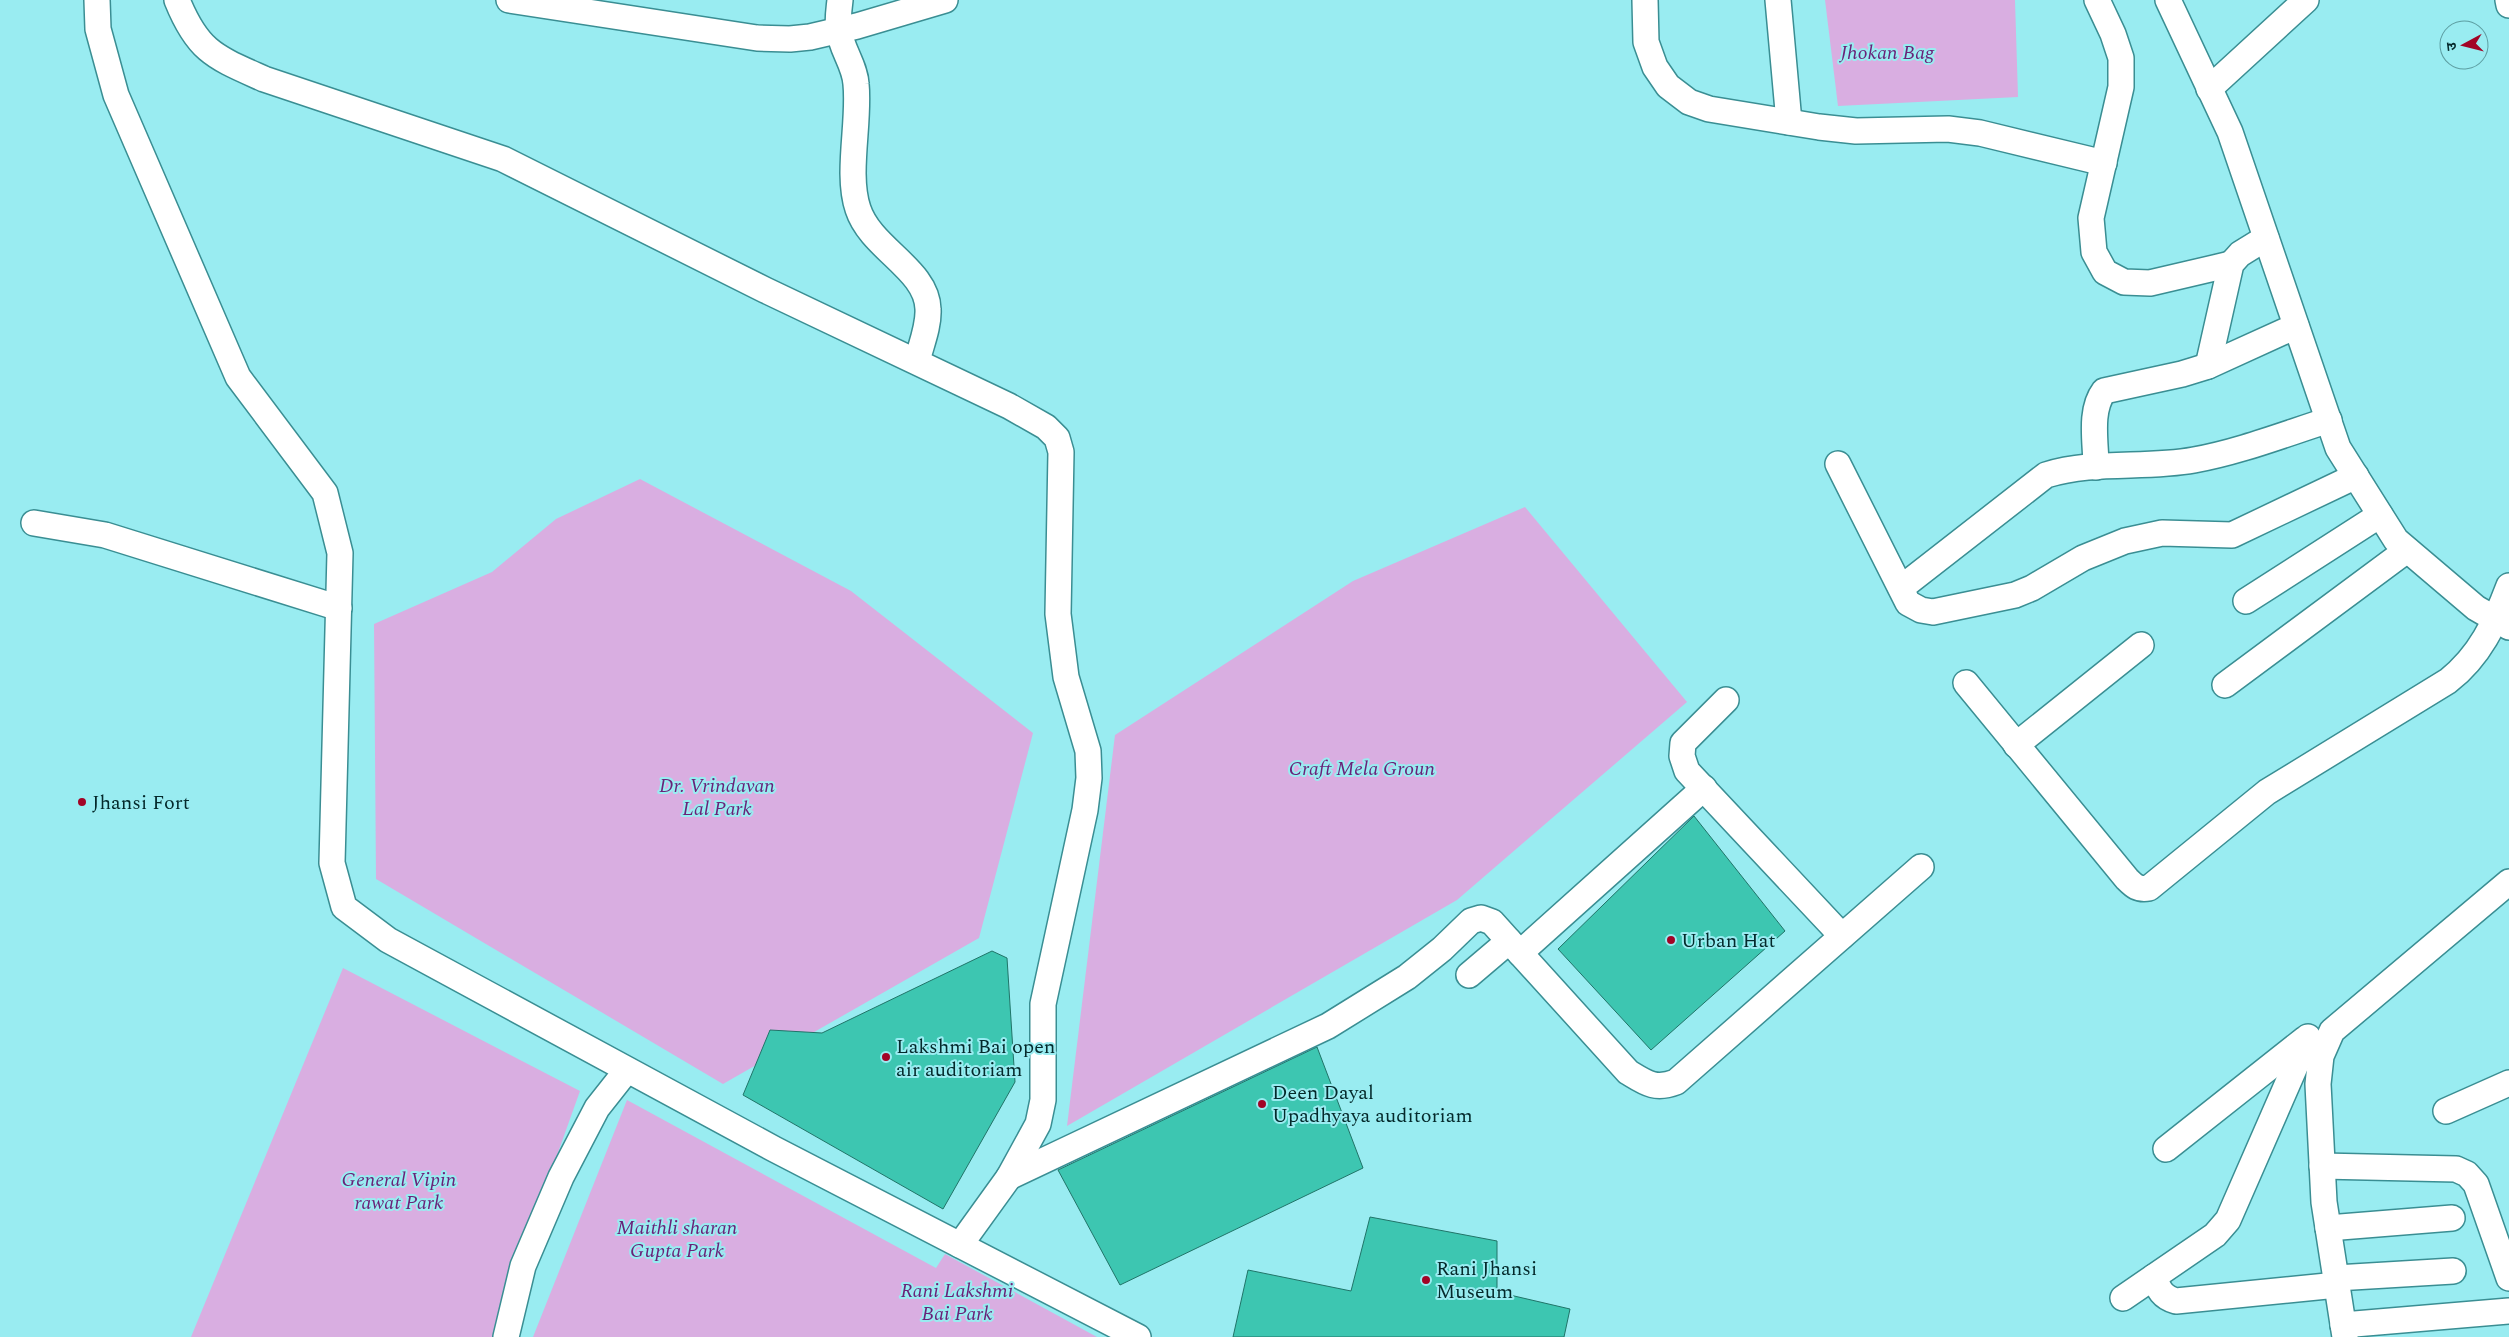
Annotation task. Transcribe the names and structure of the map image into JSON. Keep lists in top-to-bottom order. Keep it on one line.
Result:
{"parks":["Jhokan Bag","Craft Mela Groun","Dr. Vrindavan Lal Park","General Vipin rawat Park","Maithli sharan Gupta Park","Rani Lakshmi Bai Park"],"places":["Jhansi Fort","Urban Hat","Lakshmi Bai open air auditoriam","Deen Dayal Upadhyaya auditoriam","Rani Jhansi Museum"],"north":"left"}
